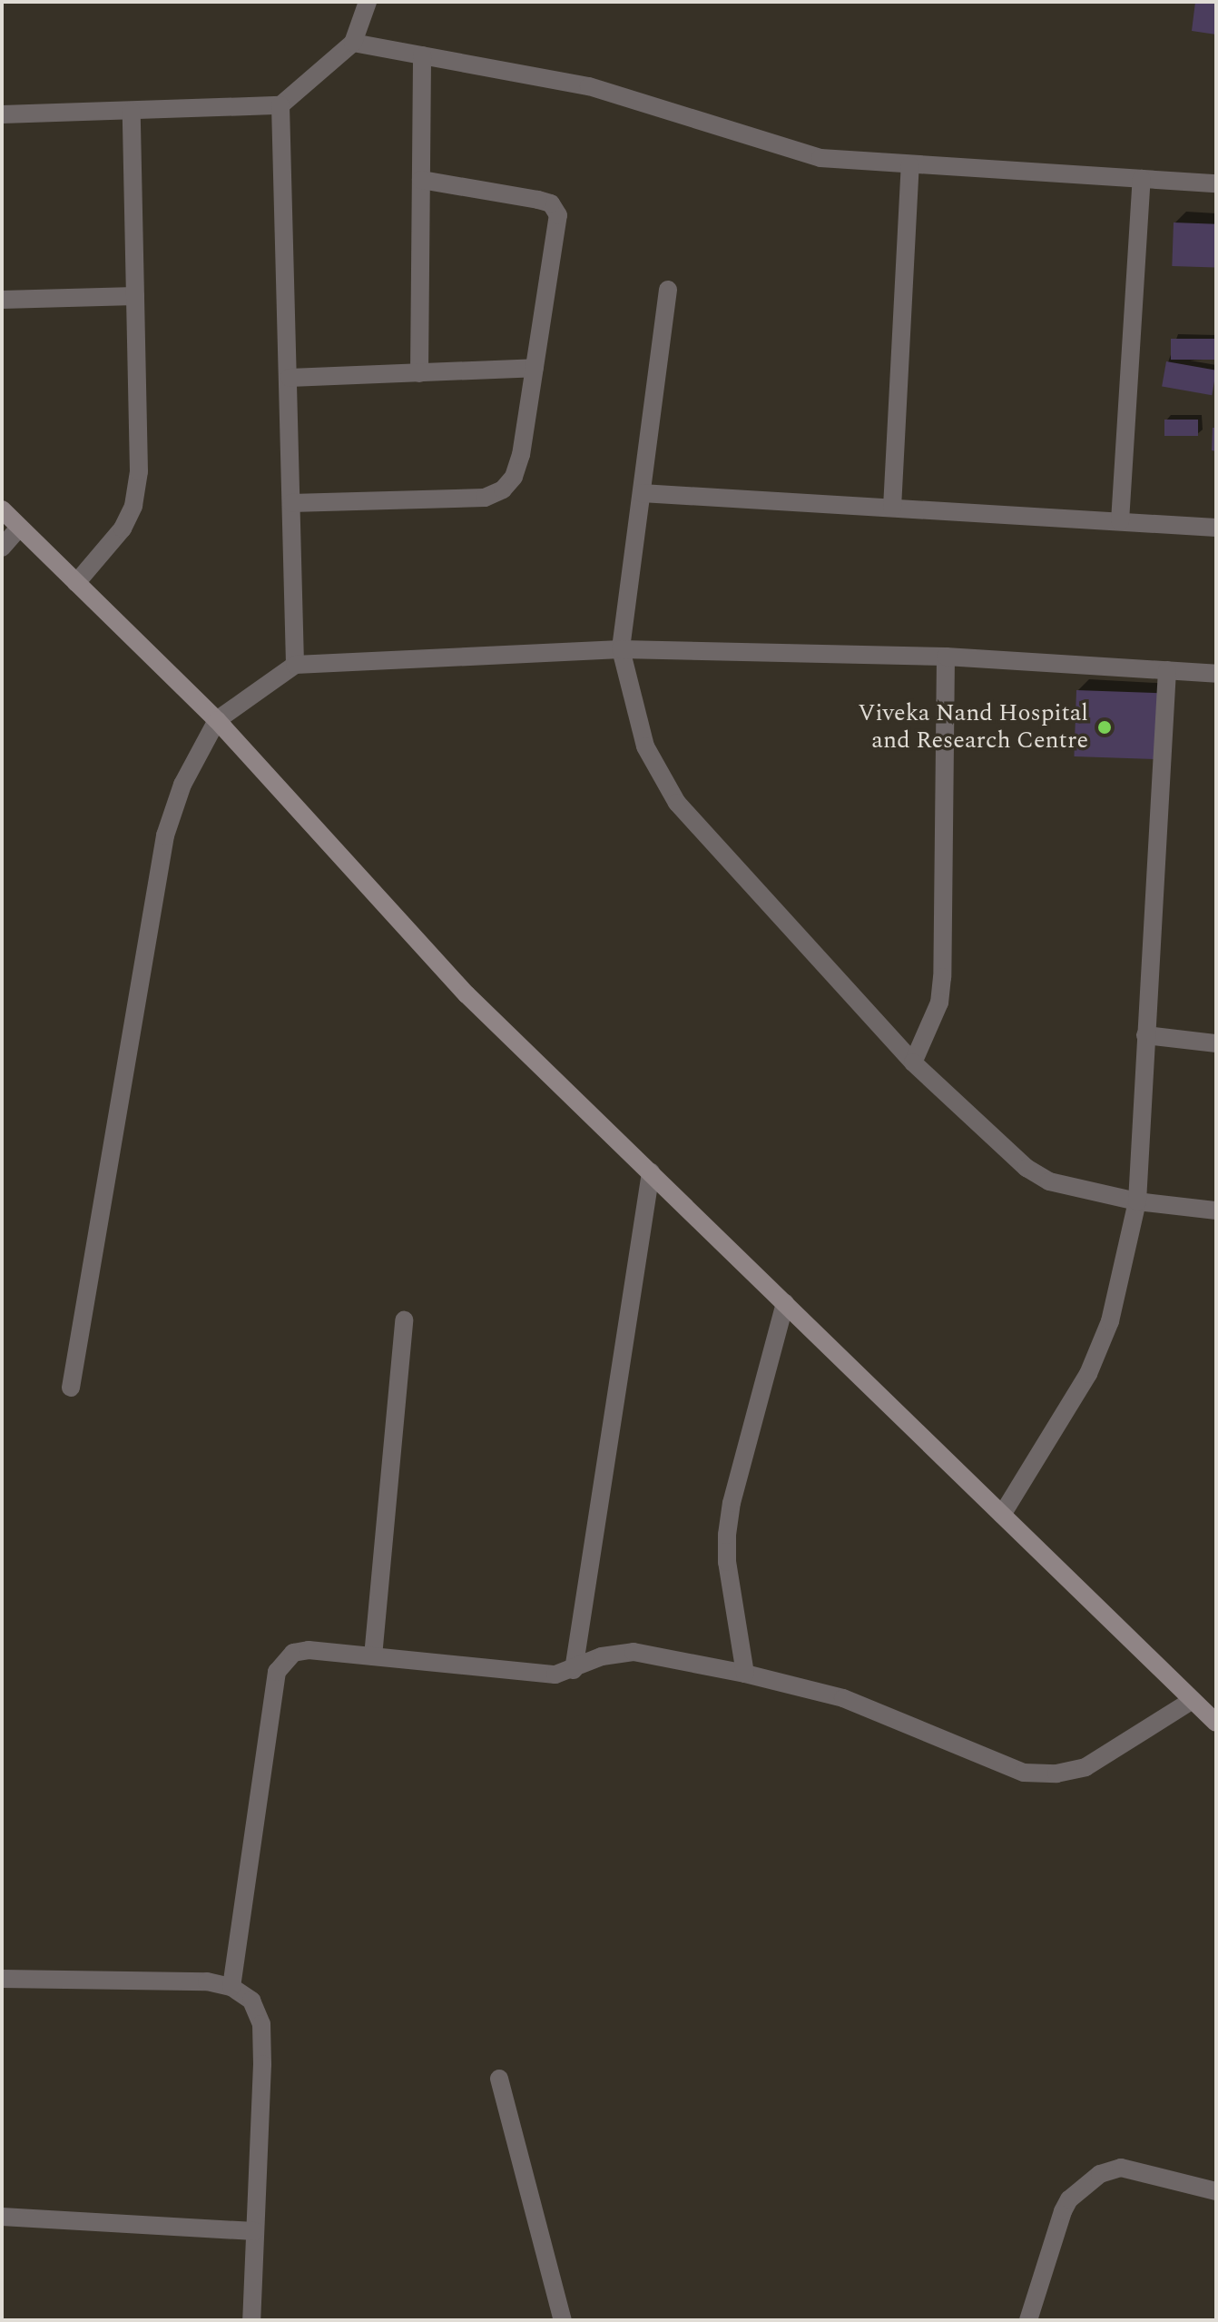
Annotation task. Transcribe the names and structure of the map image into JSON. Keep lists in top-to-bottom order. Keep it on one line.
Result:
{"places":["Viveka Nand Hospital and Research Centre"]}
